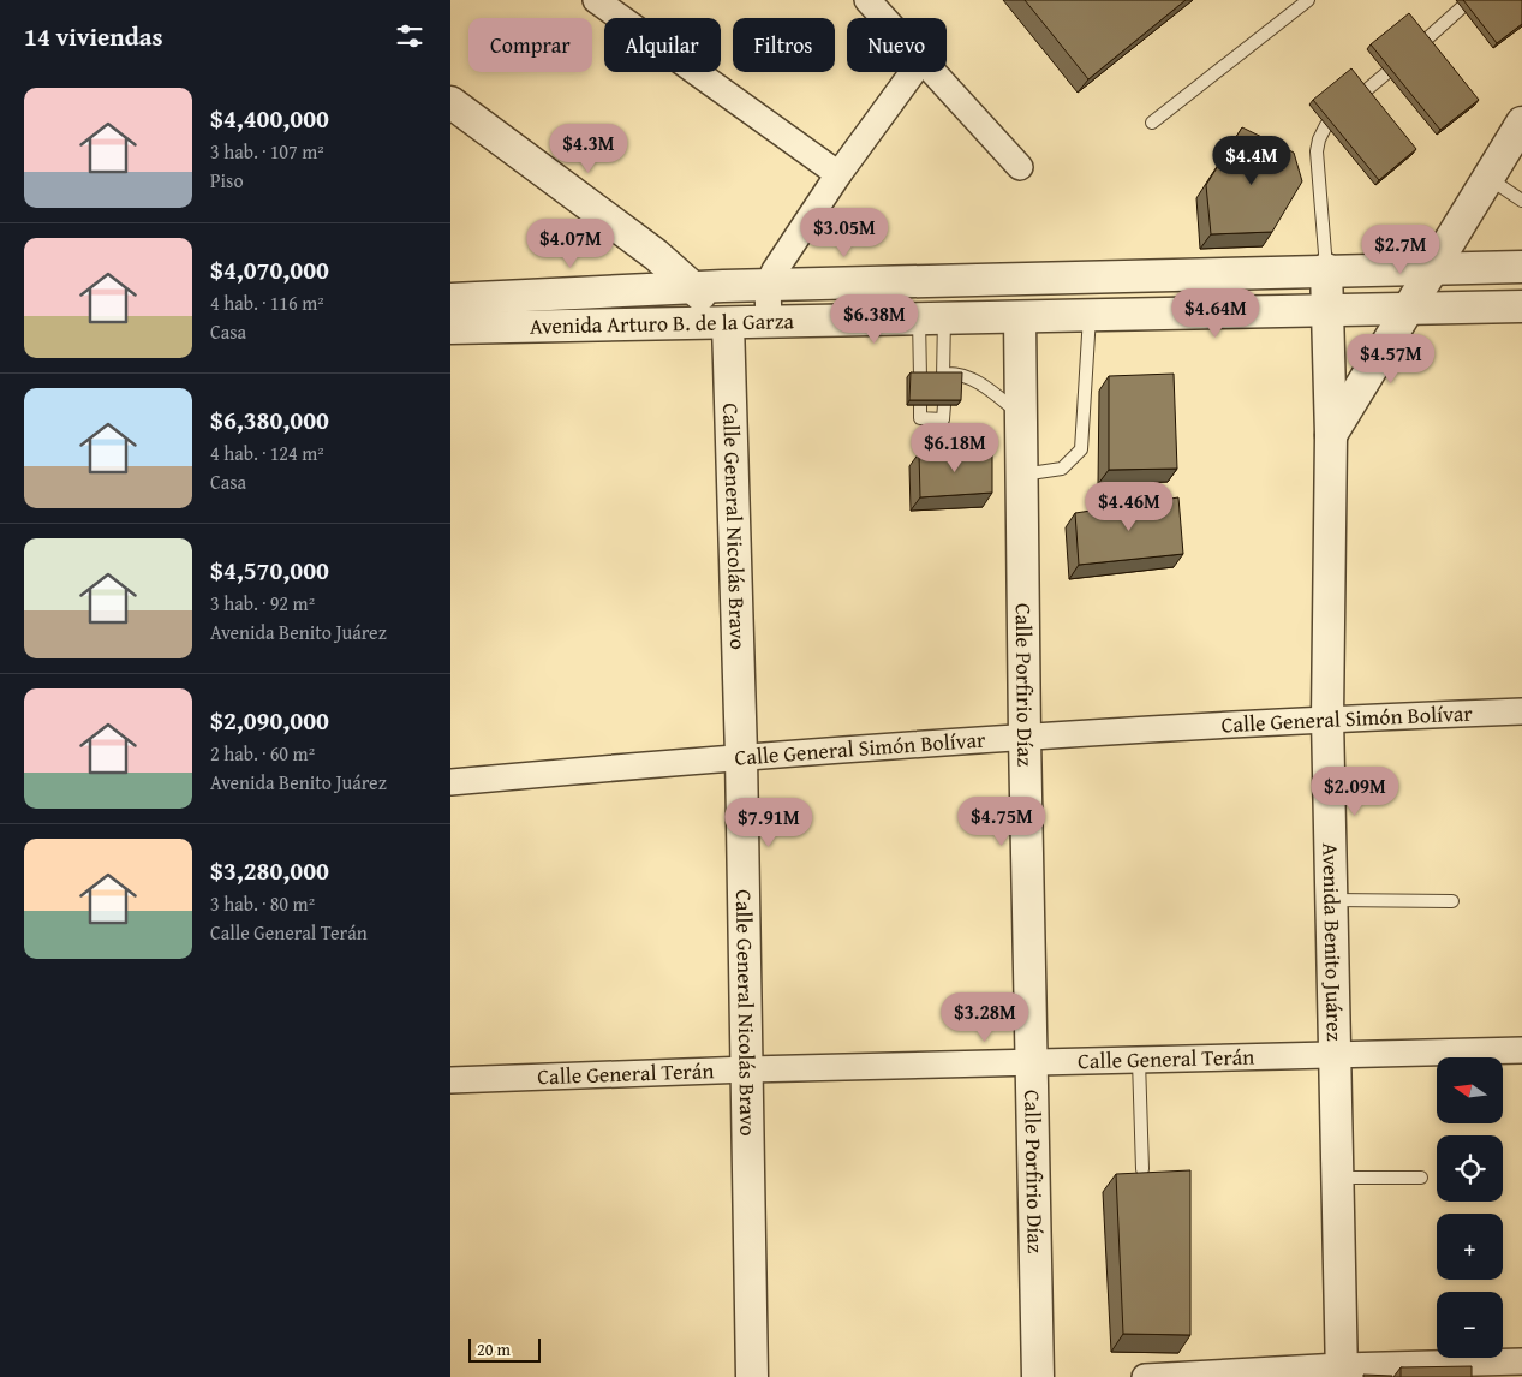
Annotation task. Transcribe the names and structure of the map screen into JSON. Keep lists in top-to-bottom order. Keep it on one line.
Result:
{"streets":{"street":["Avenida Arturo B. de la Garza","Calle General Nicolás Bravo","Calle Porfirio Díaz","Calle General Simón Bolívar","Avenida Benito Juárez","Calle General Terán"]},"crossings":[["Avenida Arturo B. de la Garza","Calle General Nicolás Bravo"],["Avenida Arturo B. de la Garza","Calle Porfirio Díaz"],["Avenida Arturo B. de la Garza","Avenida Benito Juárez"],["Calle General Nicolás Bravo","Calle General Simón Bolívar"],["Calle General Nicolás Bravo","Calle General Terán"],["Calle Porfirio Díaz","Calle General Simón Bolívar"],["Calle Porfirio Díaz","Calle General Terán"],["Calle General Simón Bolívar","Avenida Benito Juárez"],["Avenida Benito Juárez","Calle General Terán"]],"scale_bar":"20 m","north":"left","page":{"heading":"14 viviendas","chip":["Comprar","Alquilar","Filtros","Nuevo"],"list":[{"name":"$4,400,000","note":"3 hab. · 107 m² · Piso"},{"name":"$4,070,000","note":"4 hab. · 116 m² · Casa"},{"name":"$6,380,000","note":"4 hab. · 124 m² · Casa"},{"name":"$4,570,000","note":"3 hab. · 92 m² · Avenida Benito Juárez"},{"name":"$2,090,000","note":"2 hab. · 60 m² · Avenida Benito Juárez"},{"name":"$3,280,000","note":"3 hab. · 80 m² · Calle General Terán"}],"price":["$4.3M","$4.4M","$3.05M","$4.07M","$2.7M","$4.64M","$6.38M","$4.57M","$6.18M","$4.46M","$2.09M","$4.75M","$7.91M","$3.28M"],"map_buttons":["+","−"],"scale":"20 m"}}
